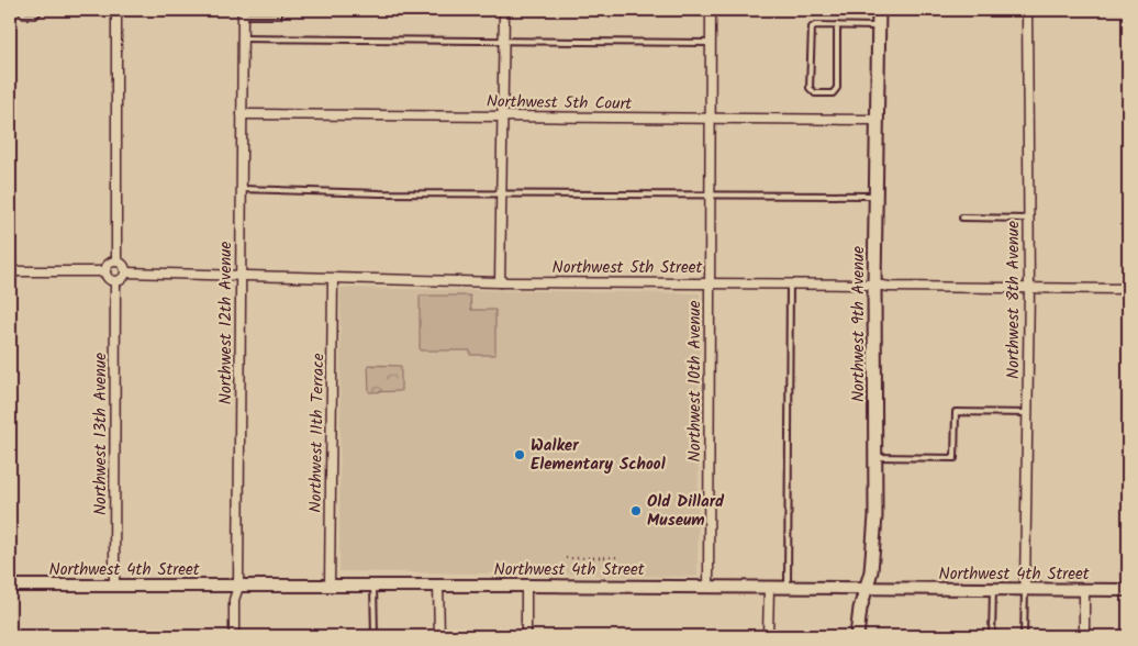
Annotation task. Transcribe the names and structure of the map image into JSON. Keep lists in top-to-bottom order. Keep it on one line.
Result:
{"streets":{"main road":["Northwest 9th Avenue"],"street":["Northwest 5th Court","Northwest 5th Street","Northwest 8th Avenue","Northwest 12th Avenue","Northwest 10th Avenue","Northwest 11th Terrace","Northwest 13th Avenue","Northwest 4th Street"]},"crossings":[["Northwest 5th Court","Northwest 12th Avenue"],["Northwest 5th Court","Northwest 9th Avenue"],["Northwest 5th Court","Northwest 10th Avenue"],["Northwest 5th Street","Northwest 8th Avenue"],["Northwest 5th Street","Northwest 12th Avenue"],["Northwest 5th Street","Northwest 9th Avenue"],["Northwest 5th Street","Northwest 10th Avenue"],["Northwest 5th Street","Northwest 11th Terrace"],["Northwest 5th Street","Northwest 13th Avenue"],["Northwest 8th Avenue","Northwest 4th Street"],["Northwest 12th Avenue","Northwest 4th Street"],["Northwest 9th Avenue","Northwest 4th Street"],["Northwest 10th Avenue","Northwest 4th Street"],["Northwest 11th Terrace","Northwest 4th Street"],["Northwest 13th Avenue","Northwest 4th Street"]],"places":["Walker Elementary School","Old Dillard Museum"]}
